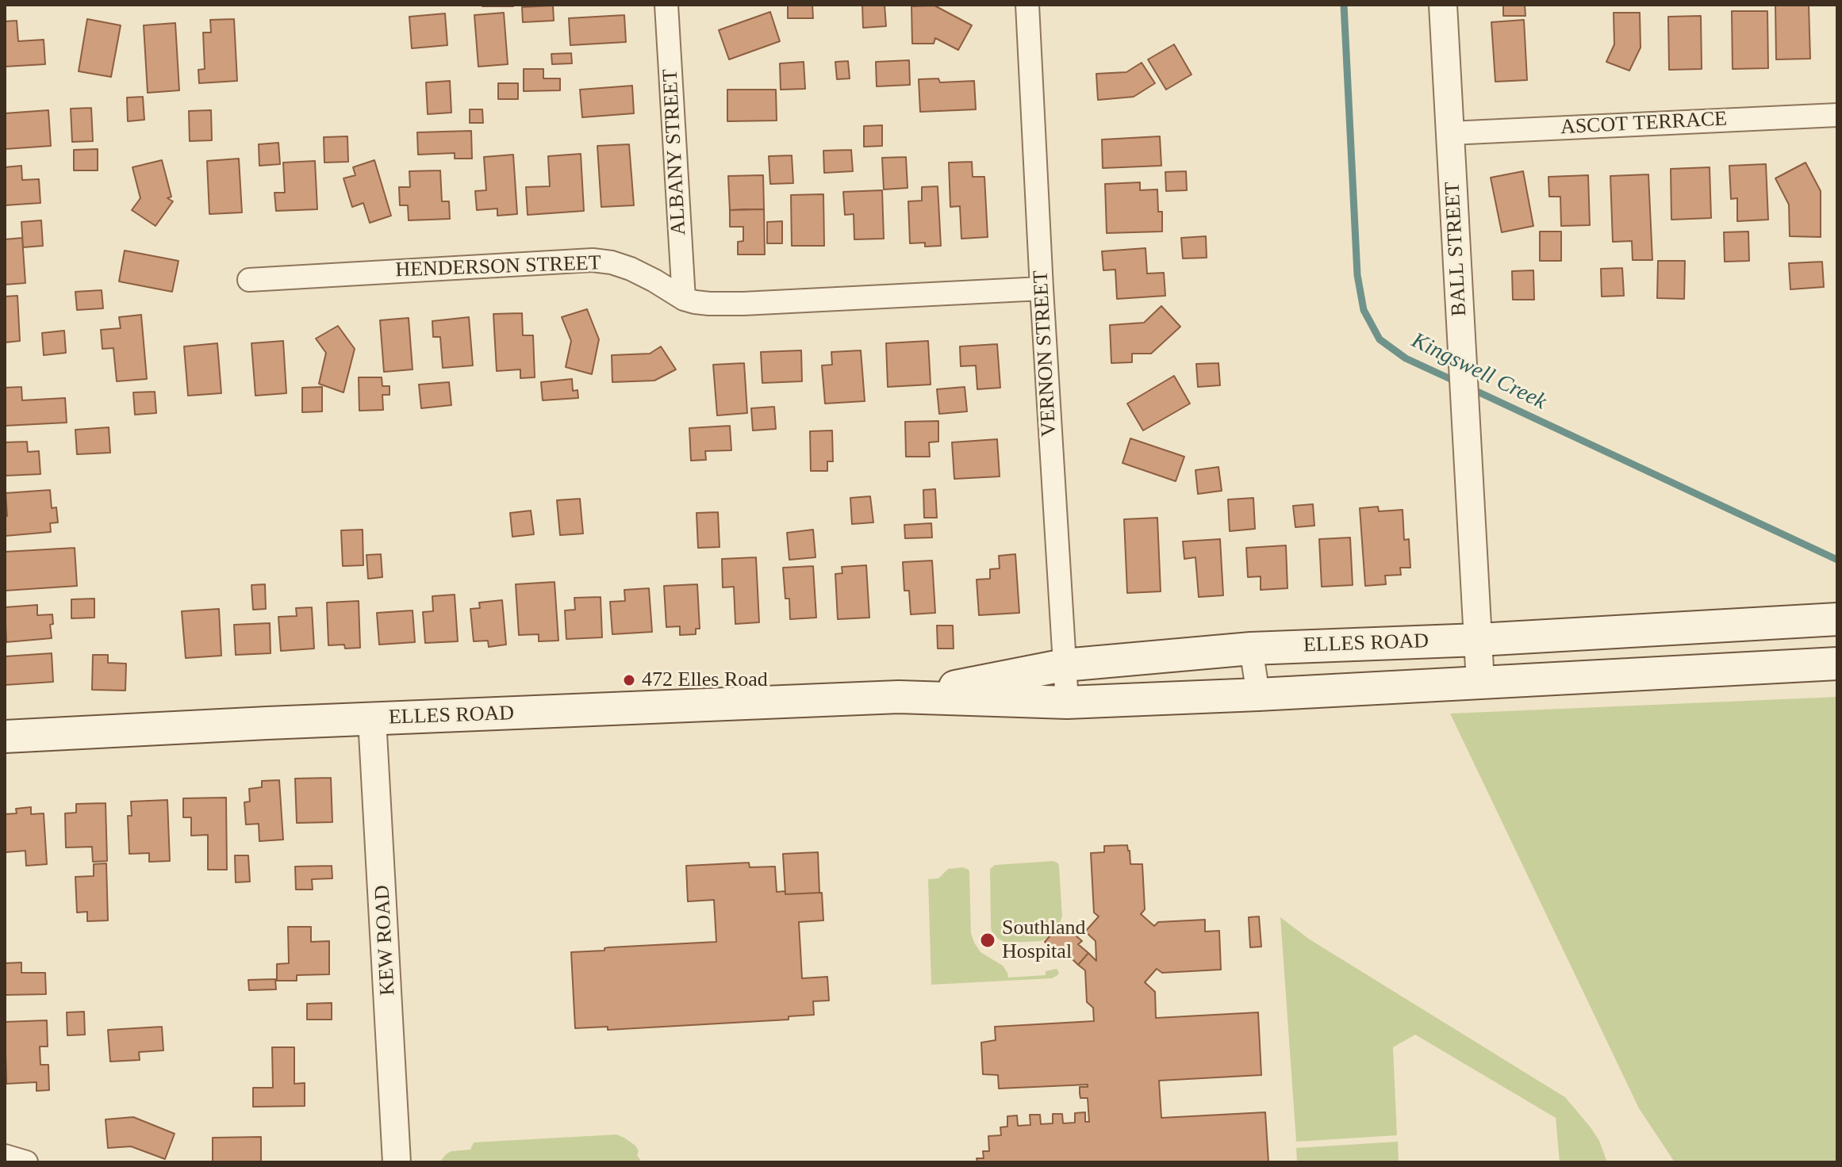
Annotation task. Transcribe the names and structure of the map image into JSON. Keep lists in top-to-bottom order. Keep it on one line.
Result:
{"streets":{"main road":["ELLES ROAD"],"street":["ASCOT TERRACE","ALBANY STREET","BALL STREET","HENDERSON STREET","VERNON STREET","KEW ROAD"]},"crossings":[["ASCOT TERRACE","BALL STREET"],["ALBANY STREET","HENDERSON STREET"],["BALL STREET","ELLES ROAD"],["HENDERSON STREET","VERNON STREET"],["VERNON STREET","ELLES ROAD"],["ELLES ROAD","KEW ROAD"]],"water":["Kingswell Creek"],"places":["472 Elles Road","Southland Hospital"]}
